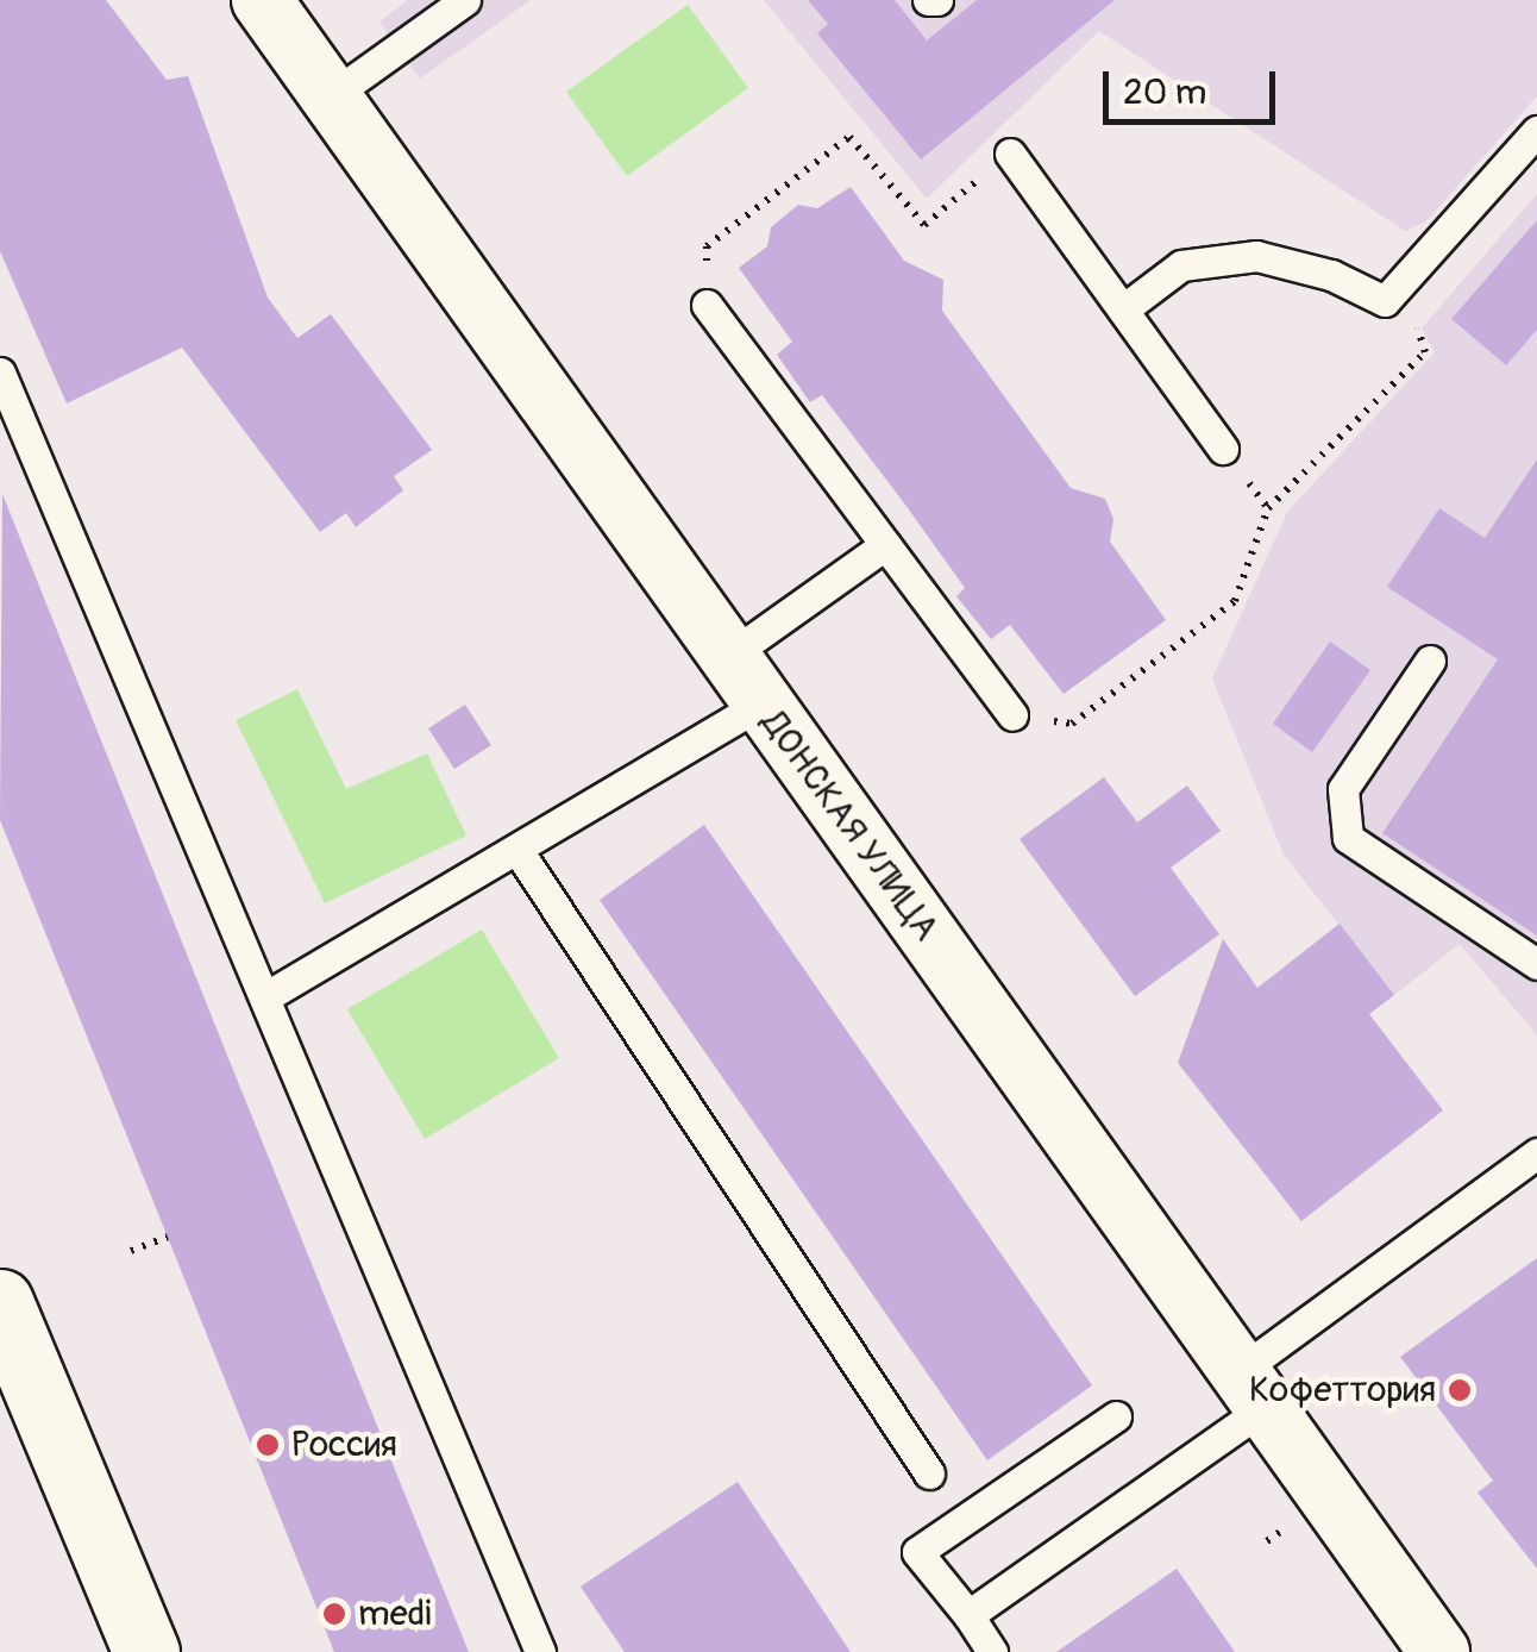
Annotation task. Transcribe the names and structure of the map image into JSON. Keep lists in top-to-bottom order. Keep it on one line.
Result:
{"streets":{"street":["ДОНСКАЯ УЛИЦА"]},"places":["Кофеттория","Россия","medi"],"scale_bar":"20 m"}
